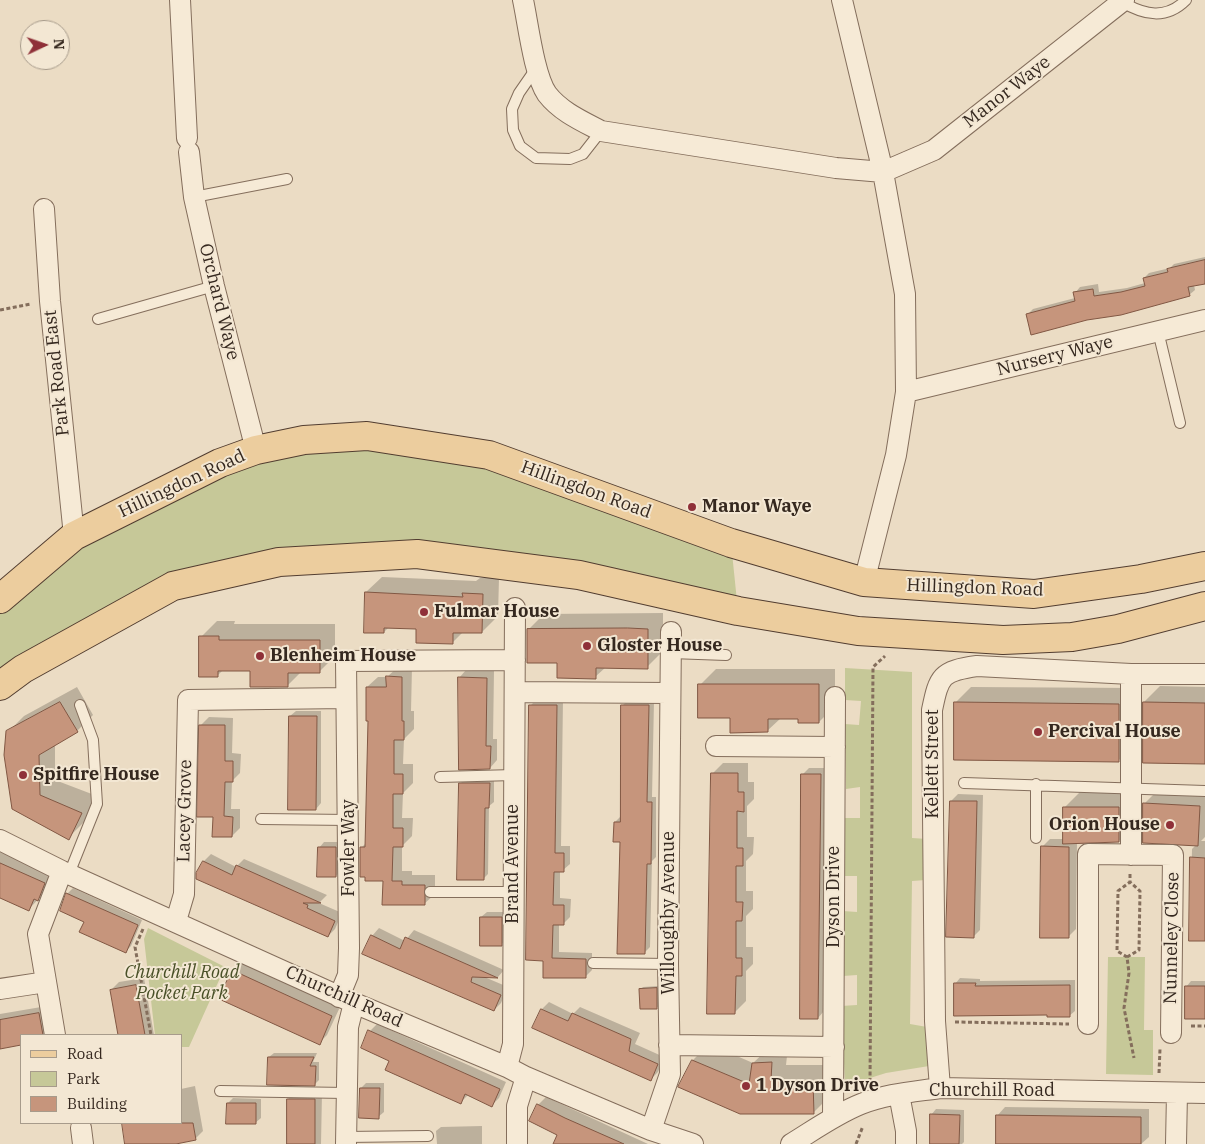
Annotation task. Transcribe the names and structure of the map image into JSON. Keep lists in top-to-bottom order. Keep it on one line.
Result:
{"streets":{"main road":["Hillingdon Road"],"street":["Manor Waye","Orchard Waye","Nursery Waye","Park Road East","Kellett Street","Lacey Grove","Fowler Way","Brand Avenue","Dyson Drive","Willoughby Avenue","Nunneley Close","Churchill Road"]},"crossings":[["Orchard Waye","Hillingdon Road"],["Park Road East","Hillingdon Road"],["Kellett Street","Churchill Road"],["Lacey Grove","Fowler Way"],["Lacey Grove","Churchill Road"],["Fowler Way","Brand Avenue"],["Fowler Way","Churchill Road"],["Brand Avenue","Churchill Road"],["Dyson Drive","Churchill Road"],["Willoughby Avenue","Churchill Road"]],"parks":["Churchill Road Pocket Park"],"places":["Manor Waye","Fulmar House","Gloster House","Blenheim House","Percival House","Spitfire House","Orion House","1 Dyson Drive"],"legend":["Road","Park","Building"],"north":"right"}
